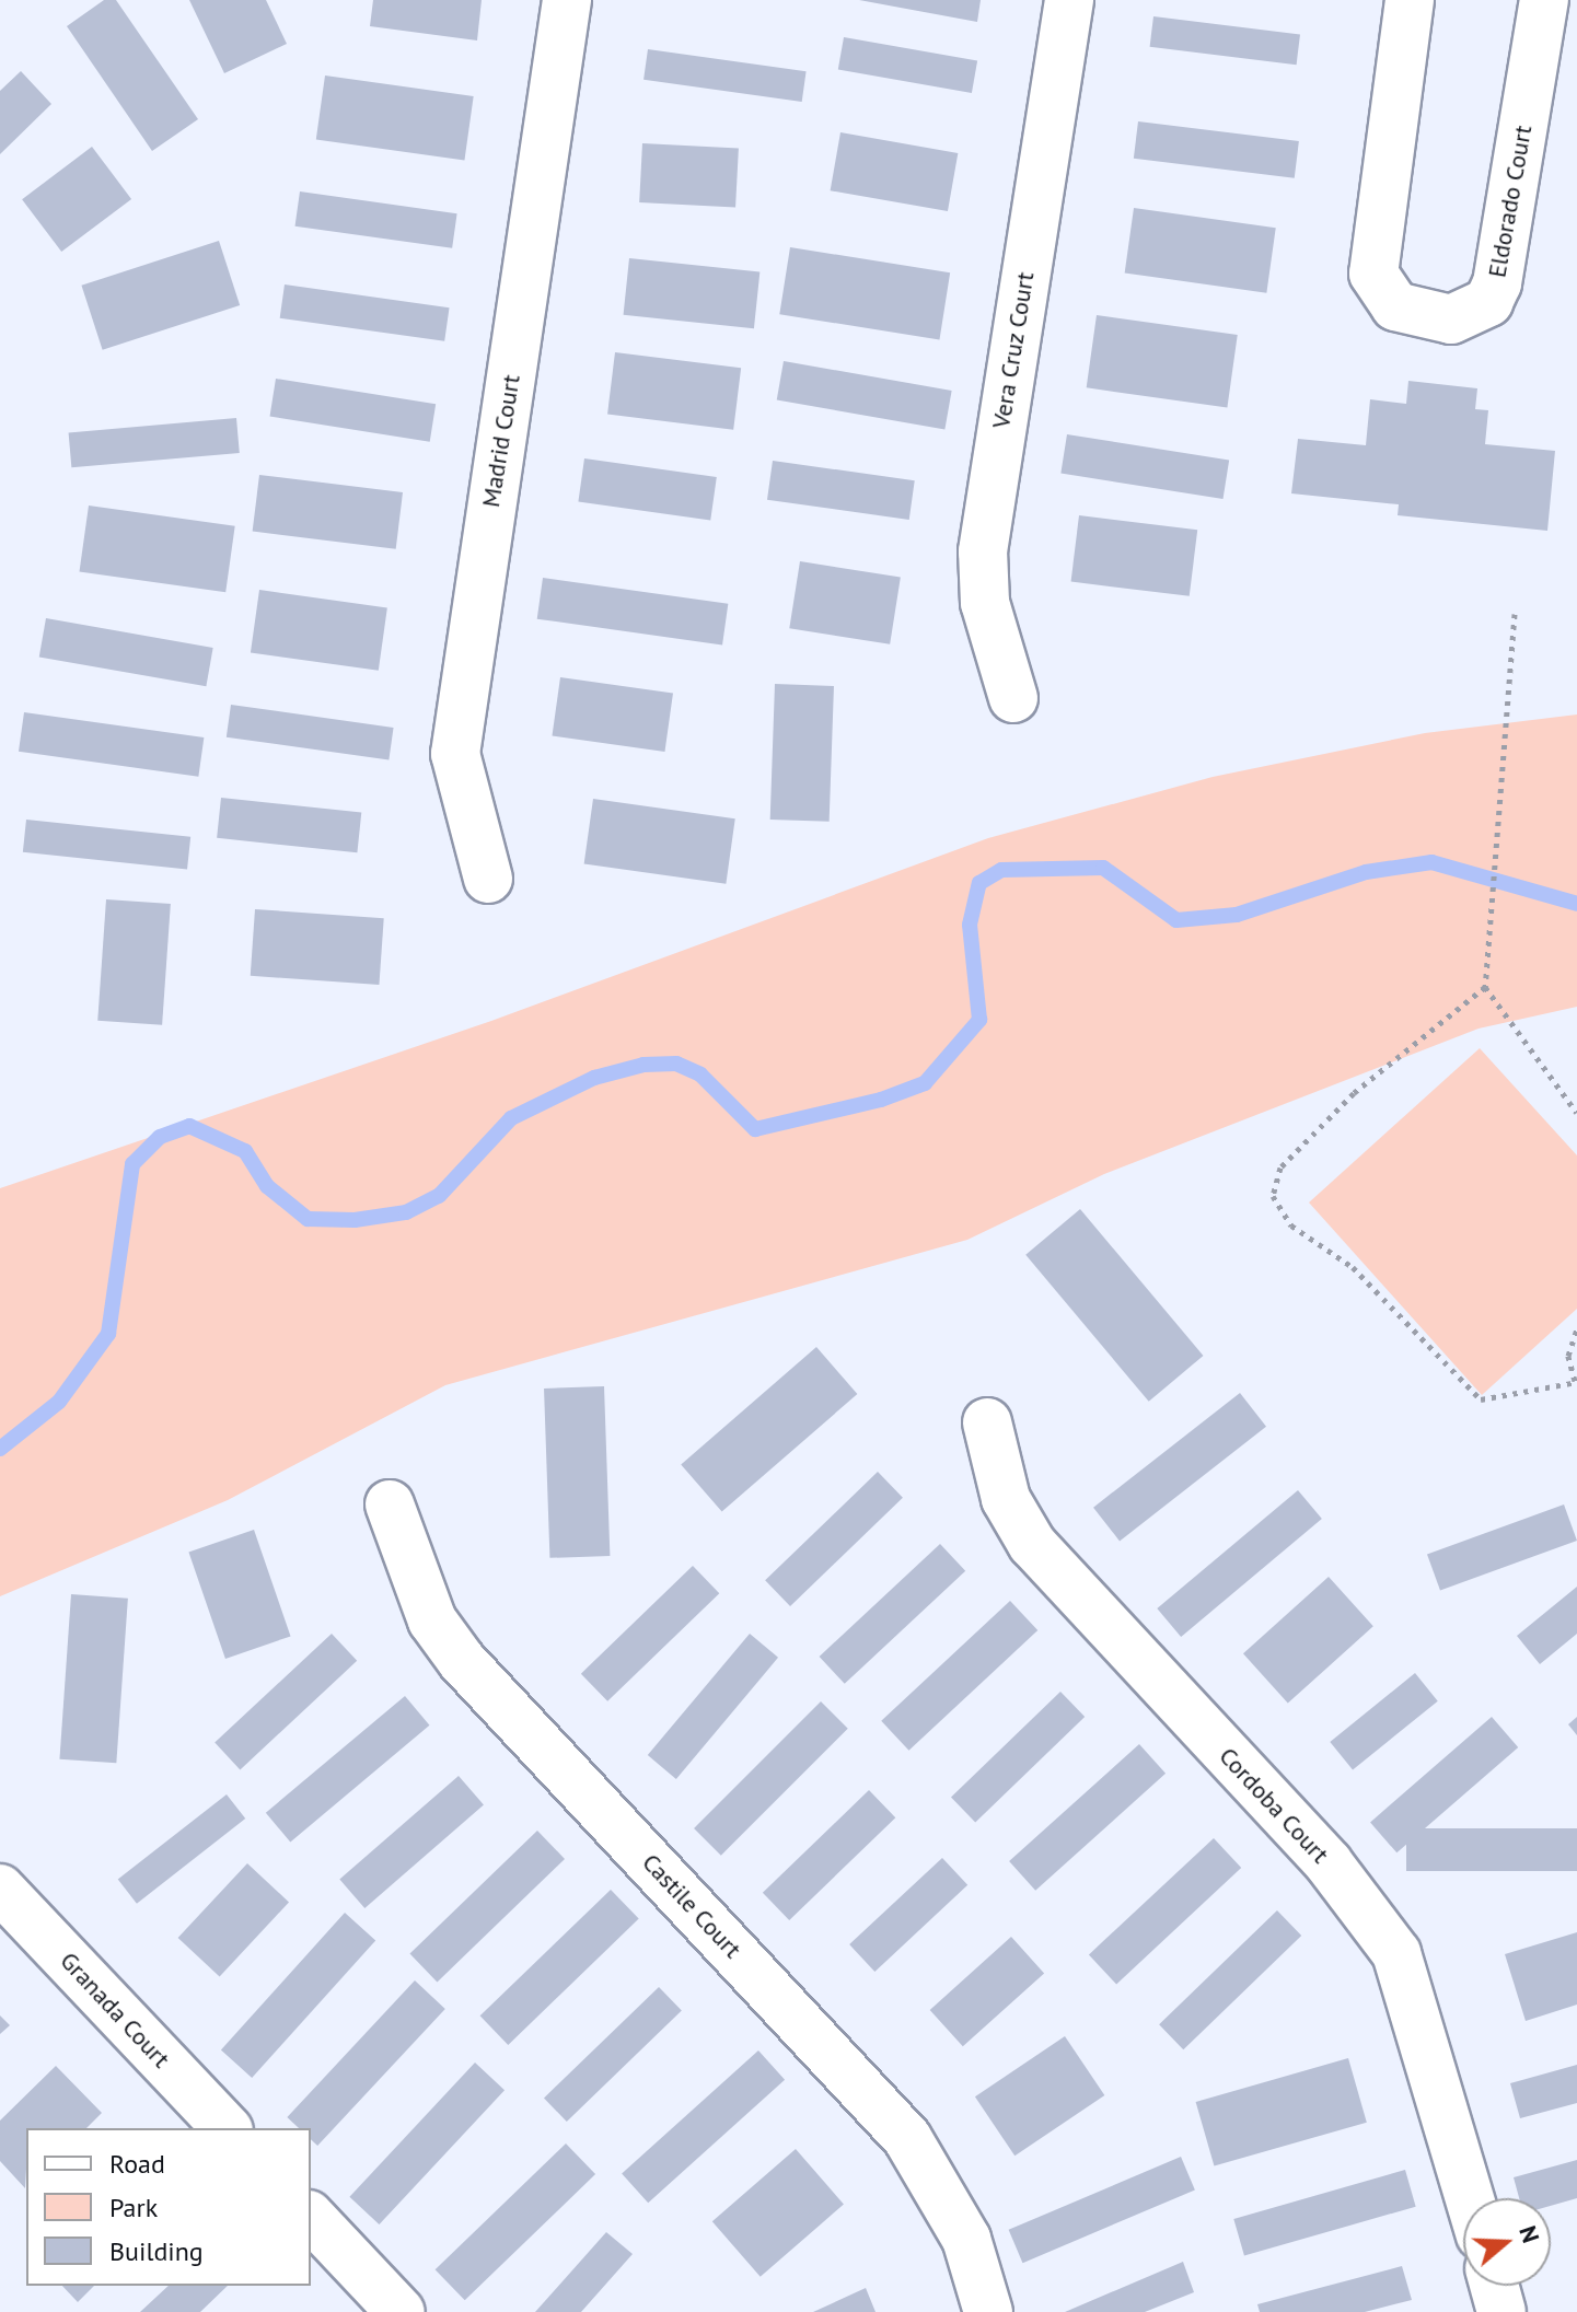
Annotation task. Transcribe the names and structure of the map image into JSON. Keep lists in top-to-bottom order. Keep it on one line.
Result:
{"streets":{"street":["Eldorado Court","Vera Cruz Court","Madrid Court","Cordoba Court","Castile Court","Granada Court"]},"legend":["Road","Park","Building"],"north":"right"}
